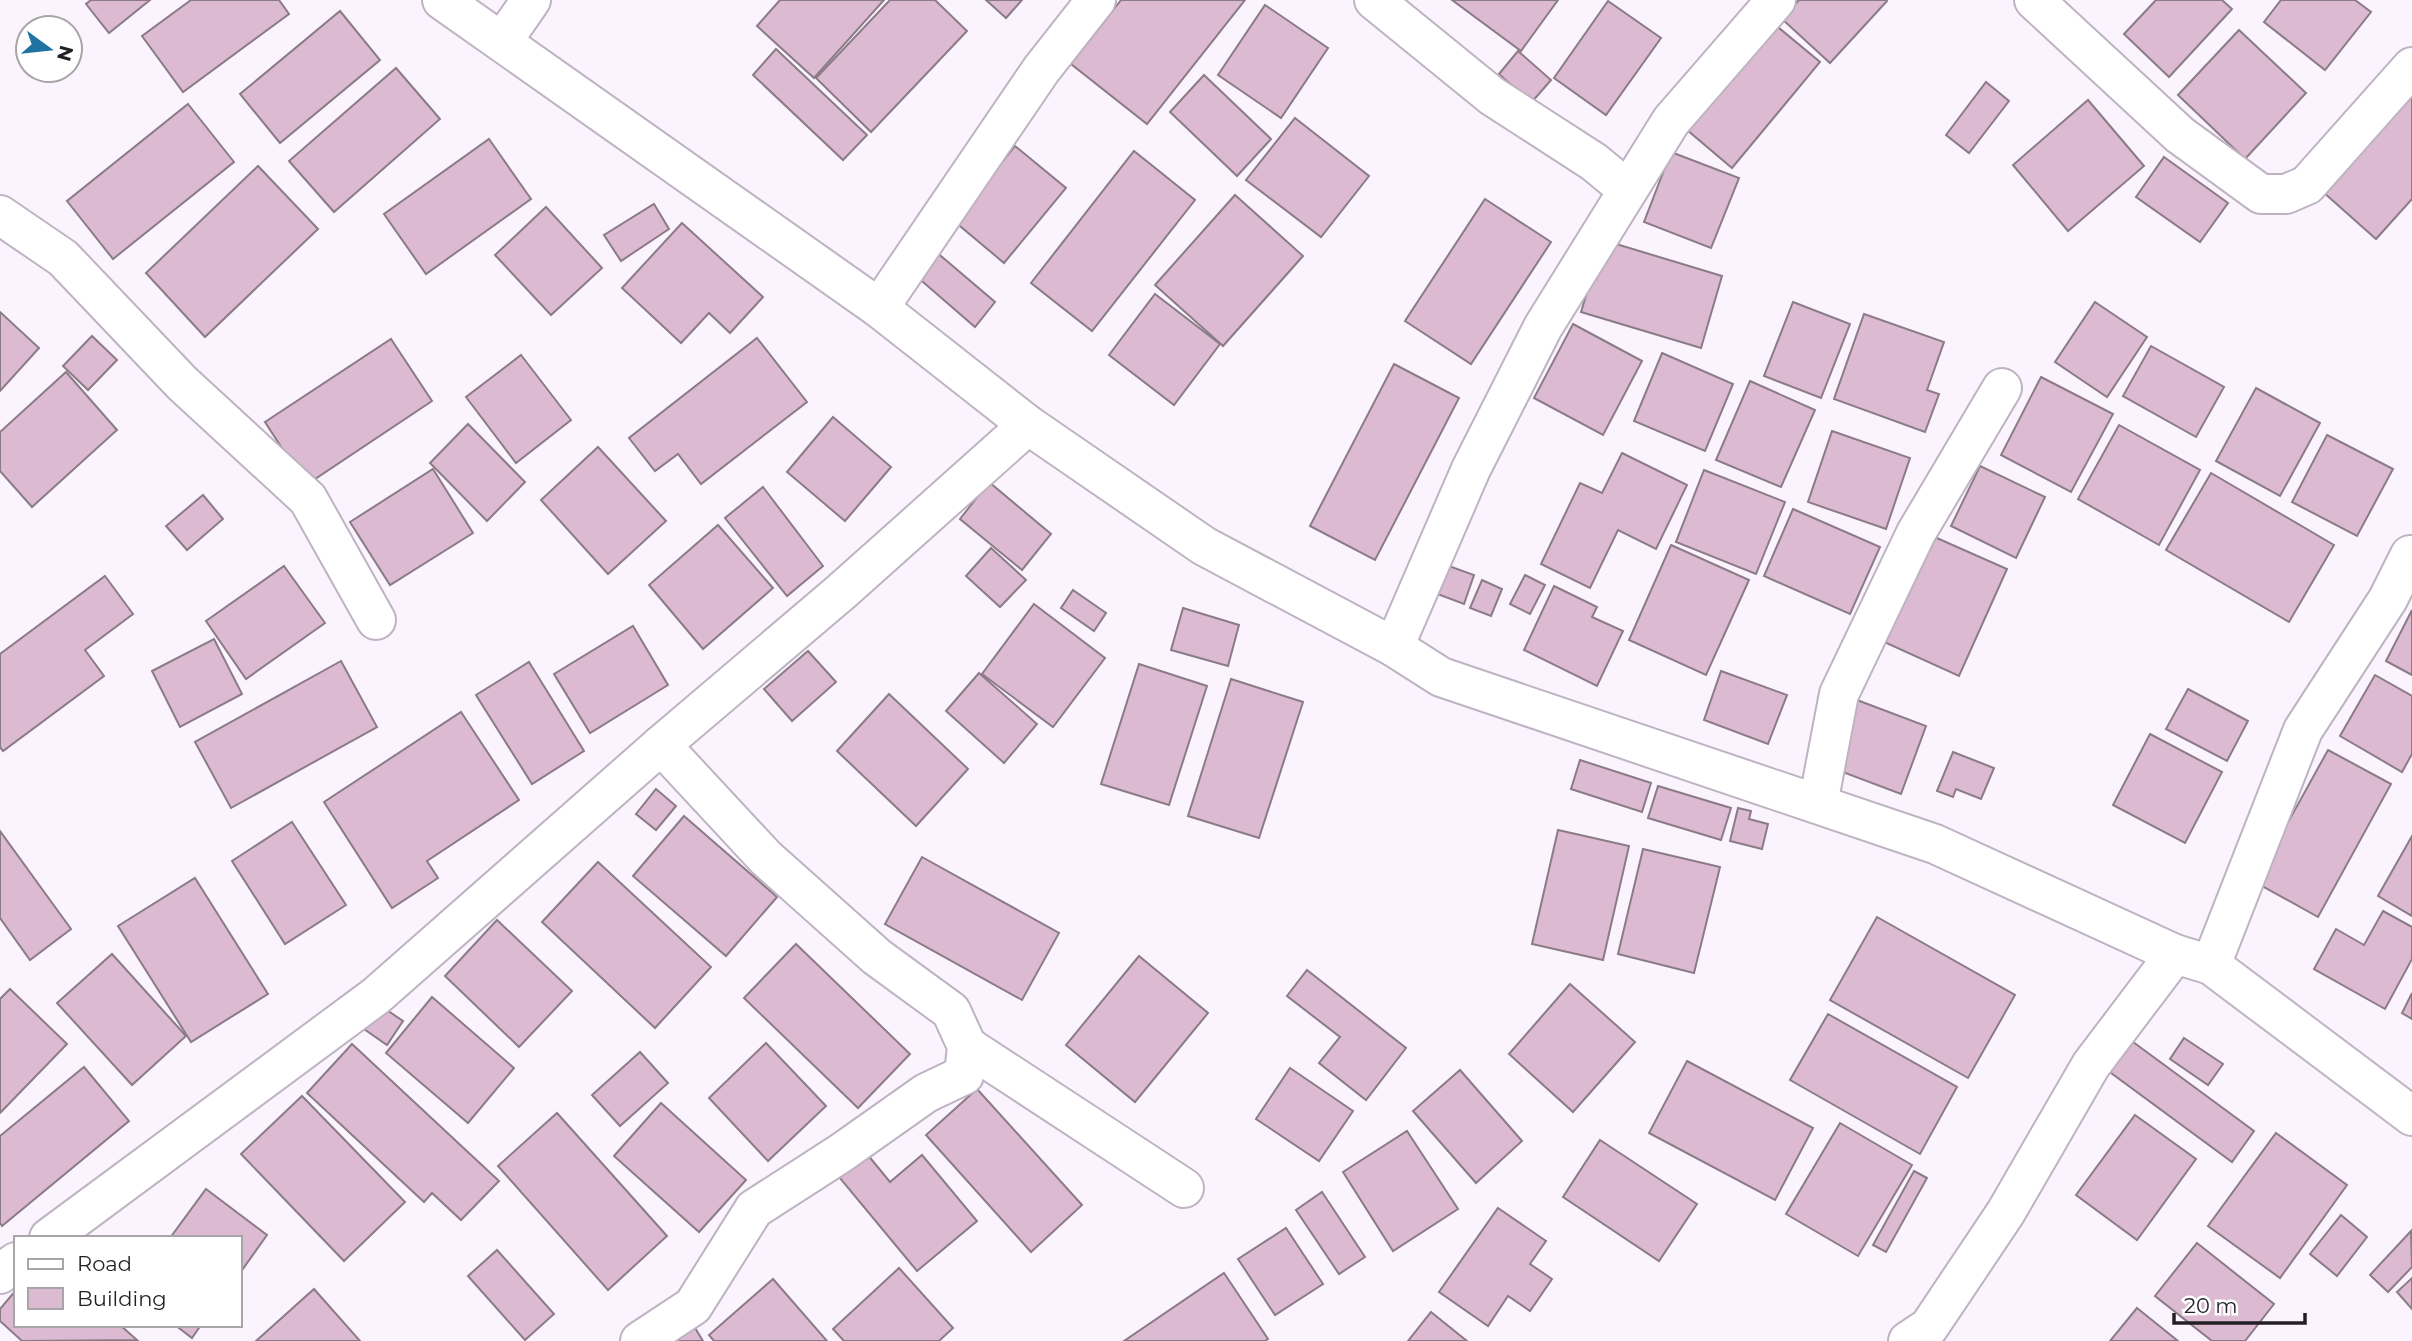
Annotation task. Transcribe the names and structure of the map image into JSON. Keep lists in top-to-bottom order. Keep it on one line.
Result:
{"legend":["Road","Building"],"scale_bar":"20 m","north":"right"}
